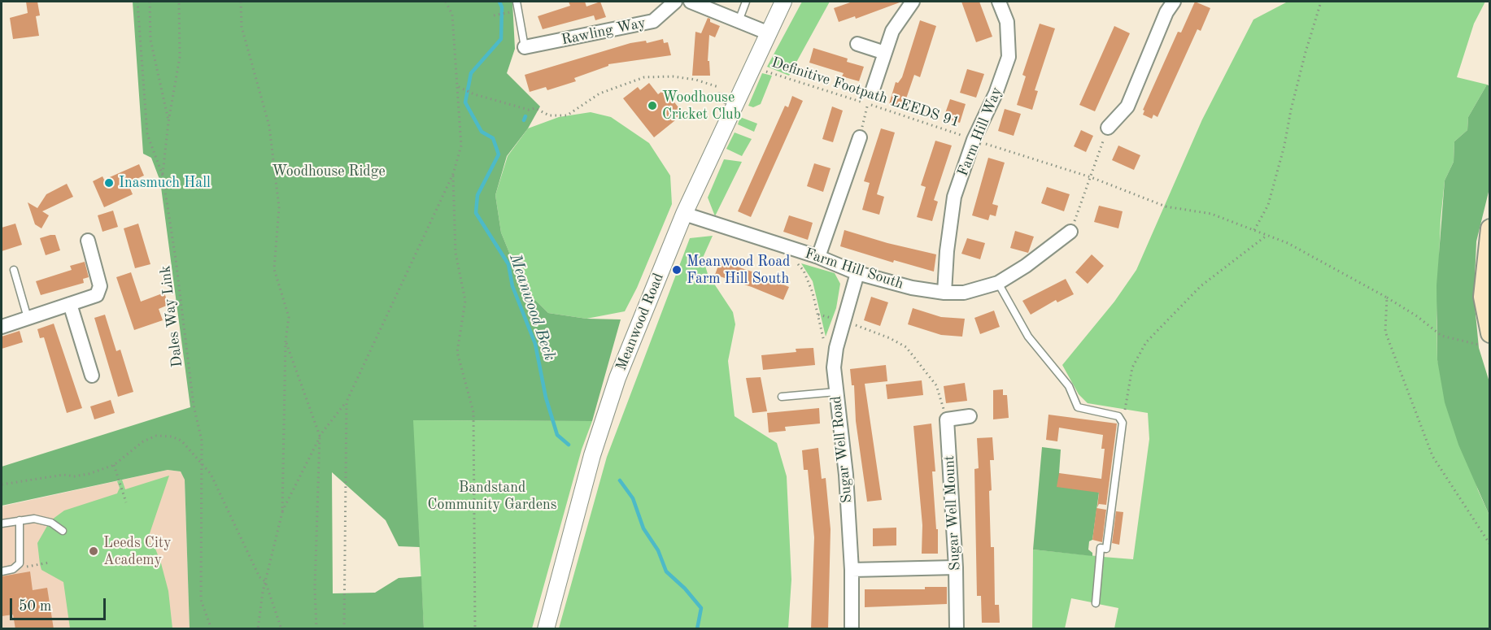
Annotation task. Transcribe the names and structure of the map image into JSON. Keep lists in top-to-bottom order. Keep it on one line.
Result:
{"streets":{"street":["Rawling Way","Farm Hill Way","Farm Hill South","Meanwood Road","Sugar Well Road","Sugar Well Mount"],"path":["Definitive Footpath LEEDS 91","Dales Way Link"]},"crossings":[["Definitive Footpath LEEDS 91","Farm Hill Way"],["Definitive Footpath LEEDS 91","Meanwood Road"],["Farm Hill Way","Farm Hill South"],["Farm Hill South","Meanwood Road"],["Farm Hill South","Sugar Well Road"]],"water":["Meanwood Beck"],"parks":["Woodhouse Ridge","Bandstand Community Gardens"],"places":["Woodhouse Cricket Club","Inasmuch Hall","Meanwood Road Farm Hill South","Leeds City Academy"],"scale_bar":"50 m"}
